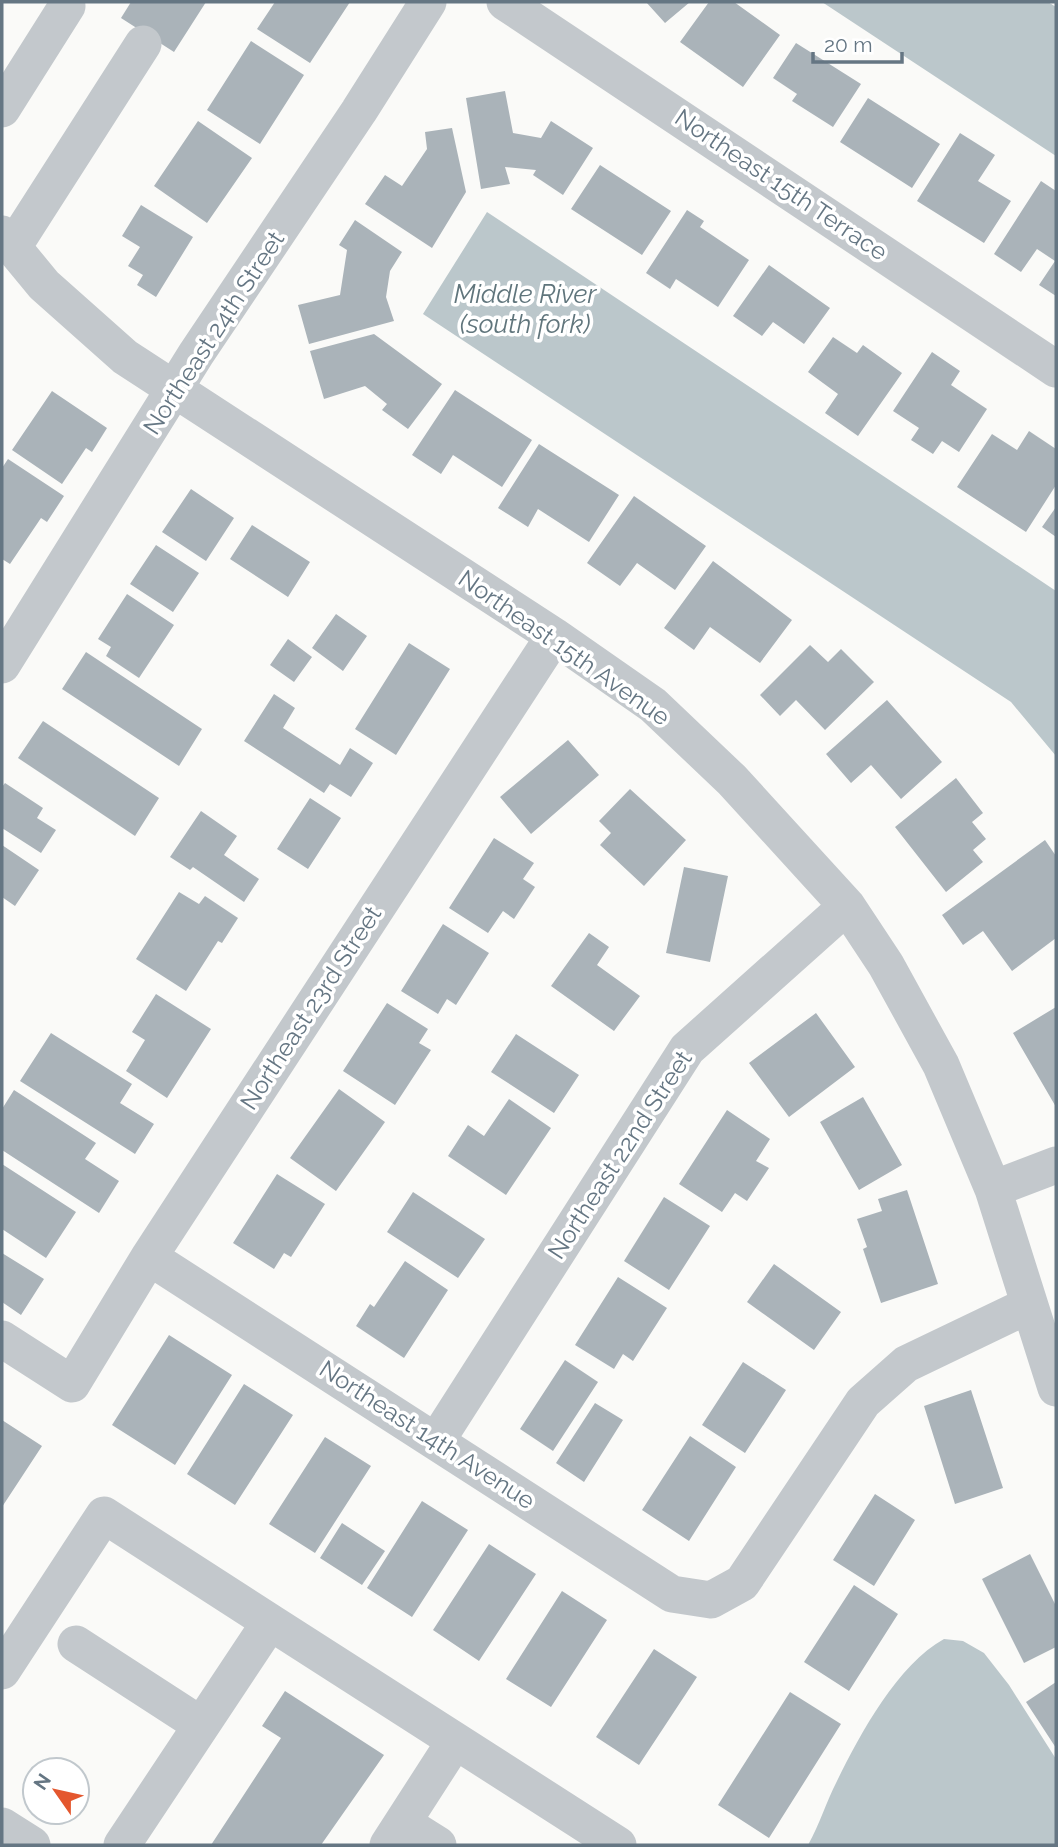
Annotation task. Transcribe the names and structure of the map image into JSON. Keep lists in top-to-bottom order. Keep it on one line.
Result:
{"streets":{"street":["Northeast 15th Terrace","Northeast 24th Street","Northeast 15th Avenue","Northeast 23rd Street","Northeast 22nd Street","Northeast 14th Avenue"]},"crossings":[["Northeast 24th Street","Northeast 15th Avenue"],["Northeast 15th Avenue","Northeast 23rd Street"],["Northeast 15th Avenue","Northeast 22nd Street"],["Northeast 15th Avenue","Northeast 14th Avenue"],["Northeast 23rd Street","Northeast 14th Avenue"],["Northeast 22nd Street","Northeast 14th Avenue"]],"water":["Middle River (south fork)"],"scale_bar":"20 m","north":"top left"}
